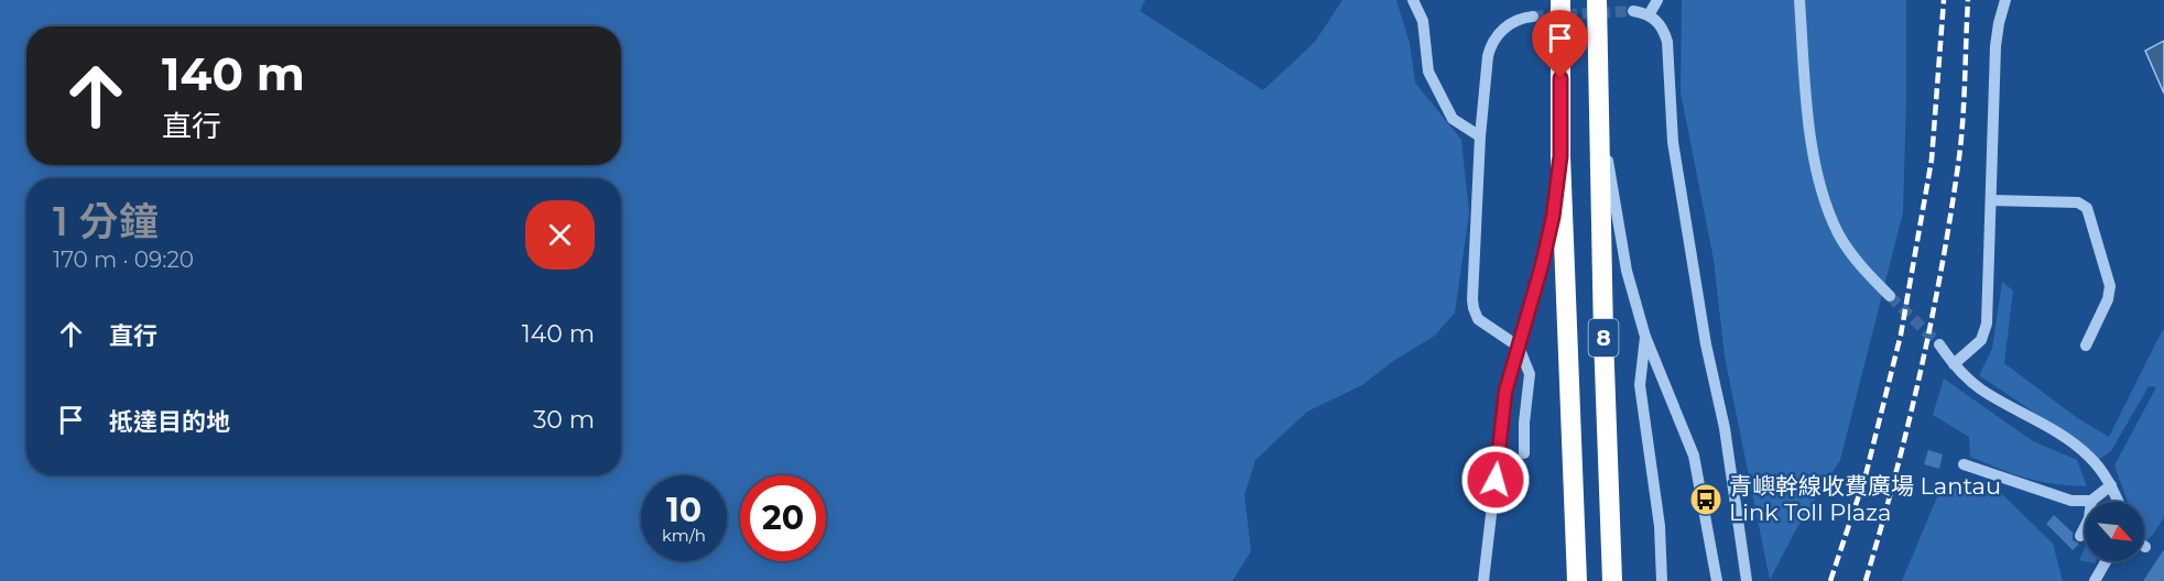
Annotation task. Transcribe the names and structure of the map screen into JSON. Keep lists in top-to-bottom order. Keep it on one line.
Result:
{"streets":{"highway":["8"]},"places":{"bus stop":["青嶼幹線收費廣場 Lantau Link Toll Plaza"]},"north":"bottom right","page":{"turn":["140 m","直行"],"heading":["1 分鐘","170 m · 09:20"],"list":[{"name":"直行","value":"140 m"},{"name":"抵達目的地","value":"30 m"}],"speed":"10 km/h","limit":"20"}}
